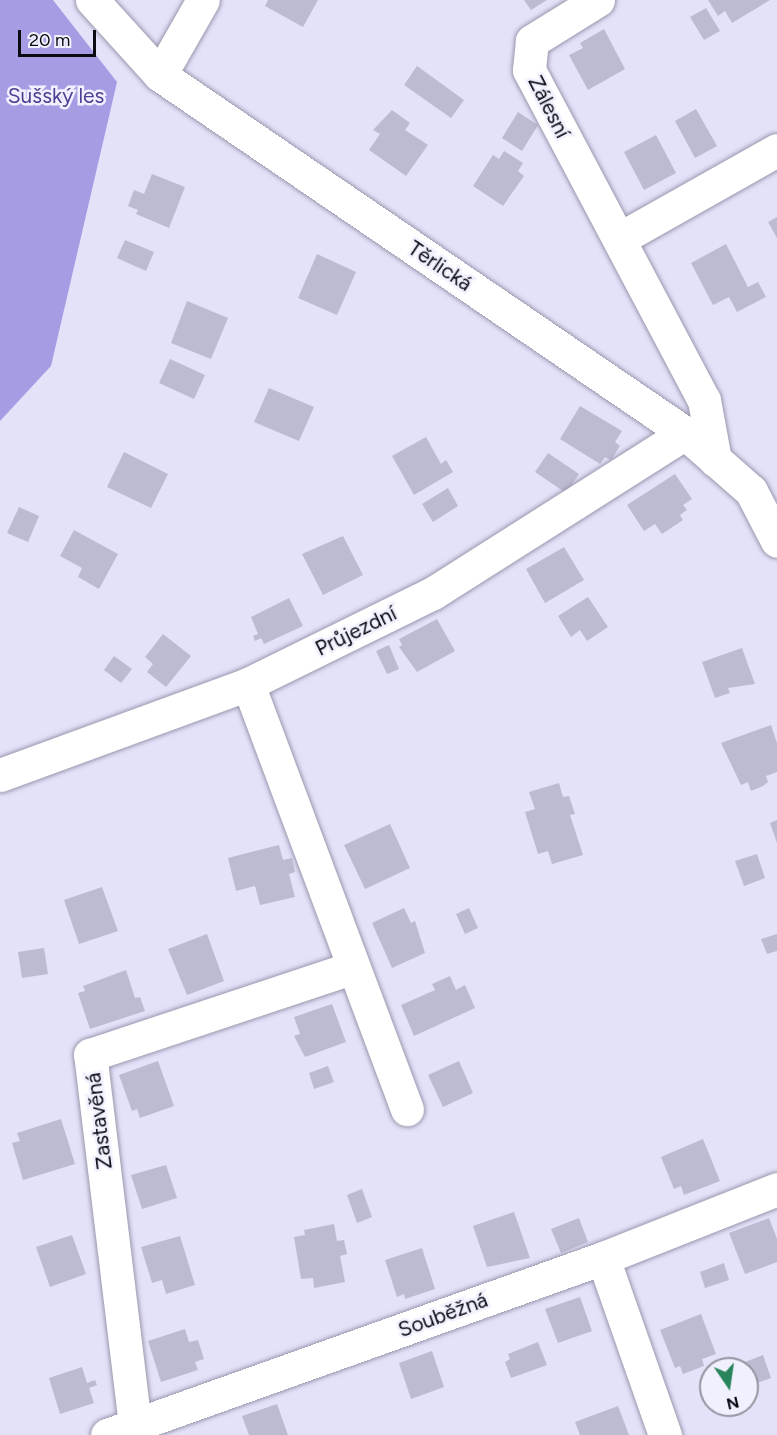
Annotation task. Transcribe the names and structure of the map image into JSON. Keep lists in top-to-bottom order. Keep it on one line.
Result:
{"streets":{"street":["Zálesní","Těrlická","Průjezdní","Zastavěná","Souběžná"]},"crossings":[["Zálesní","Těrlická"],["Těrlická","Průjezdní"],["Zastavěná","Souběžná"]],"parks":["Sušský les"],"scale_bar":"20 m","north":"bottom"}
